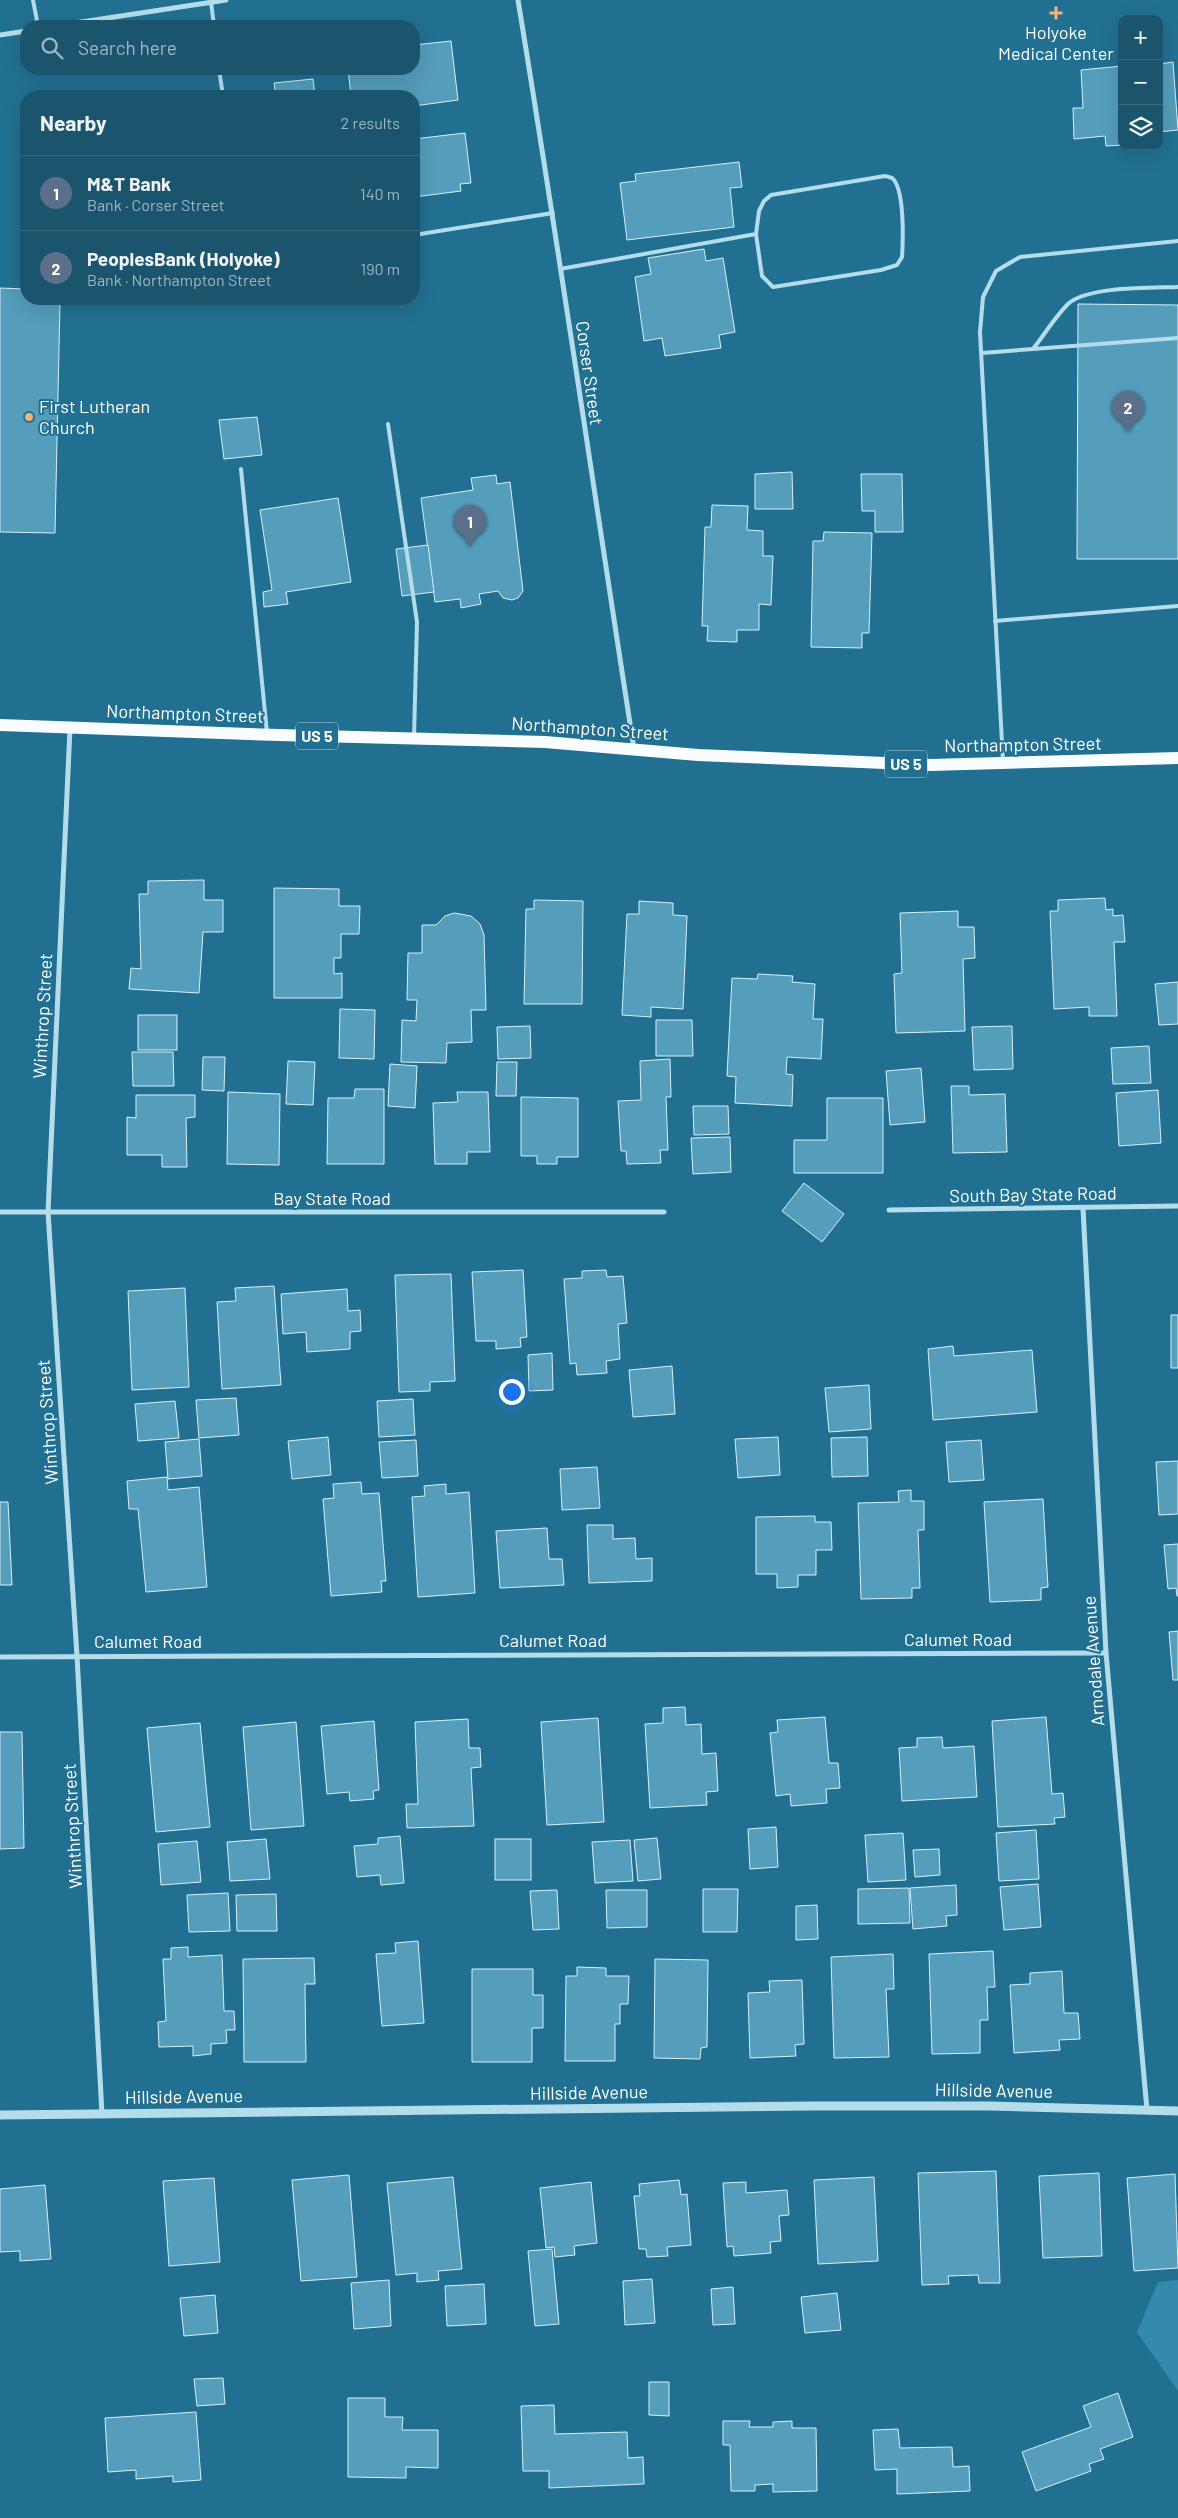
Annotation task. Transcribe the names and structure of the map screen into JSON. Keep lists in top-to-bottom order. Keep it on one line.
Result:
{"streets":{"main road":["Northampton Street","US 5"],"street":["Corser Street","Winthrop Street","South Bay State Road","Bay State Road","Calumet Road","Arnodale Avenue","Hillside Avenue"]},"crossings":[["Corser Street","Northampton Street"],["Northampton Street","Winthrop Street"],["Winthrop Street","Bay State Road"],["Winthrop Street","Calumet Road"],["Winthrop Street","Hillside Avenue"],["South Bay State Road","Arnodale Avenue"],["Calumet Road","Arnodale Avenue"],["Arnodale Avenue","Hillside Avenue"]],"places":{"health":["Holyoke Medical Center"],"other":["First Lutheran Church"]},"page":{"map_buttons":["+","−"],"search":"Search here","heading":["Nearby","2 results"],"list":[{"mark":"1","name":"M&T Bank","note":"Bank · Corser Street","value":"140 m"},{"mark":"2","name":"PeoplesBank (Holyoke)","note":"Bank · Northampton Street","value":"190 m"}],"pins":["2","1"]}}
